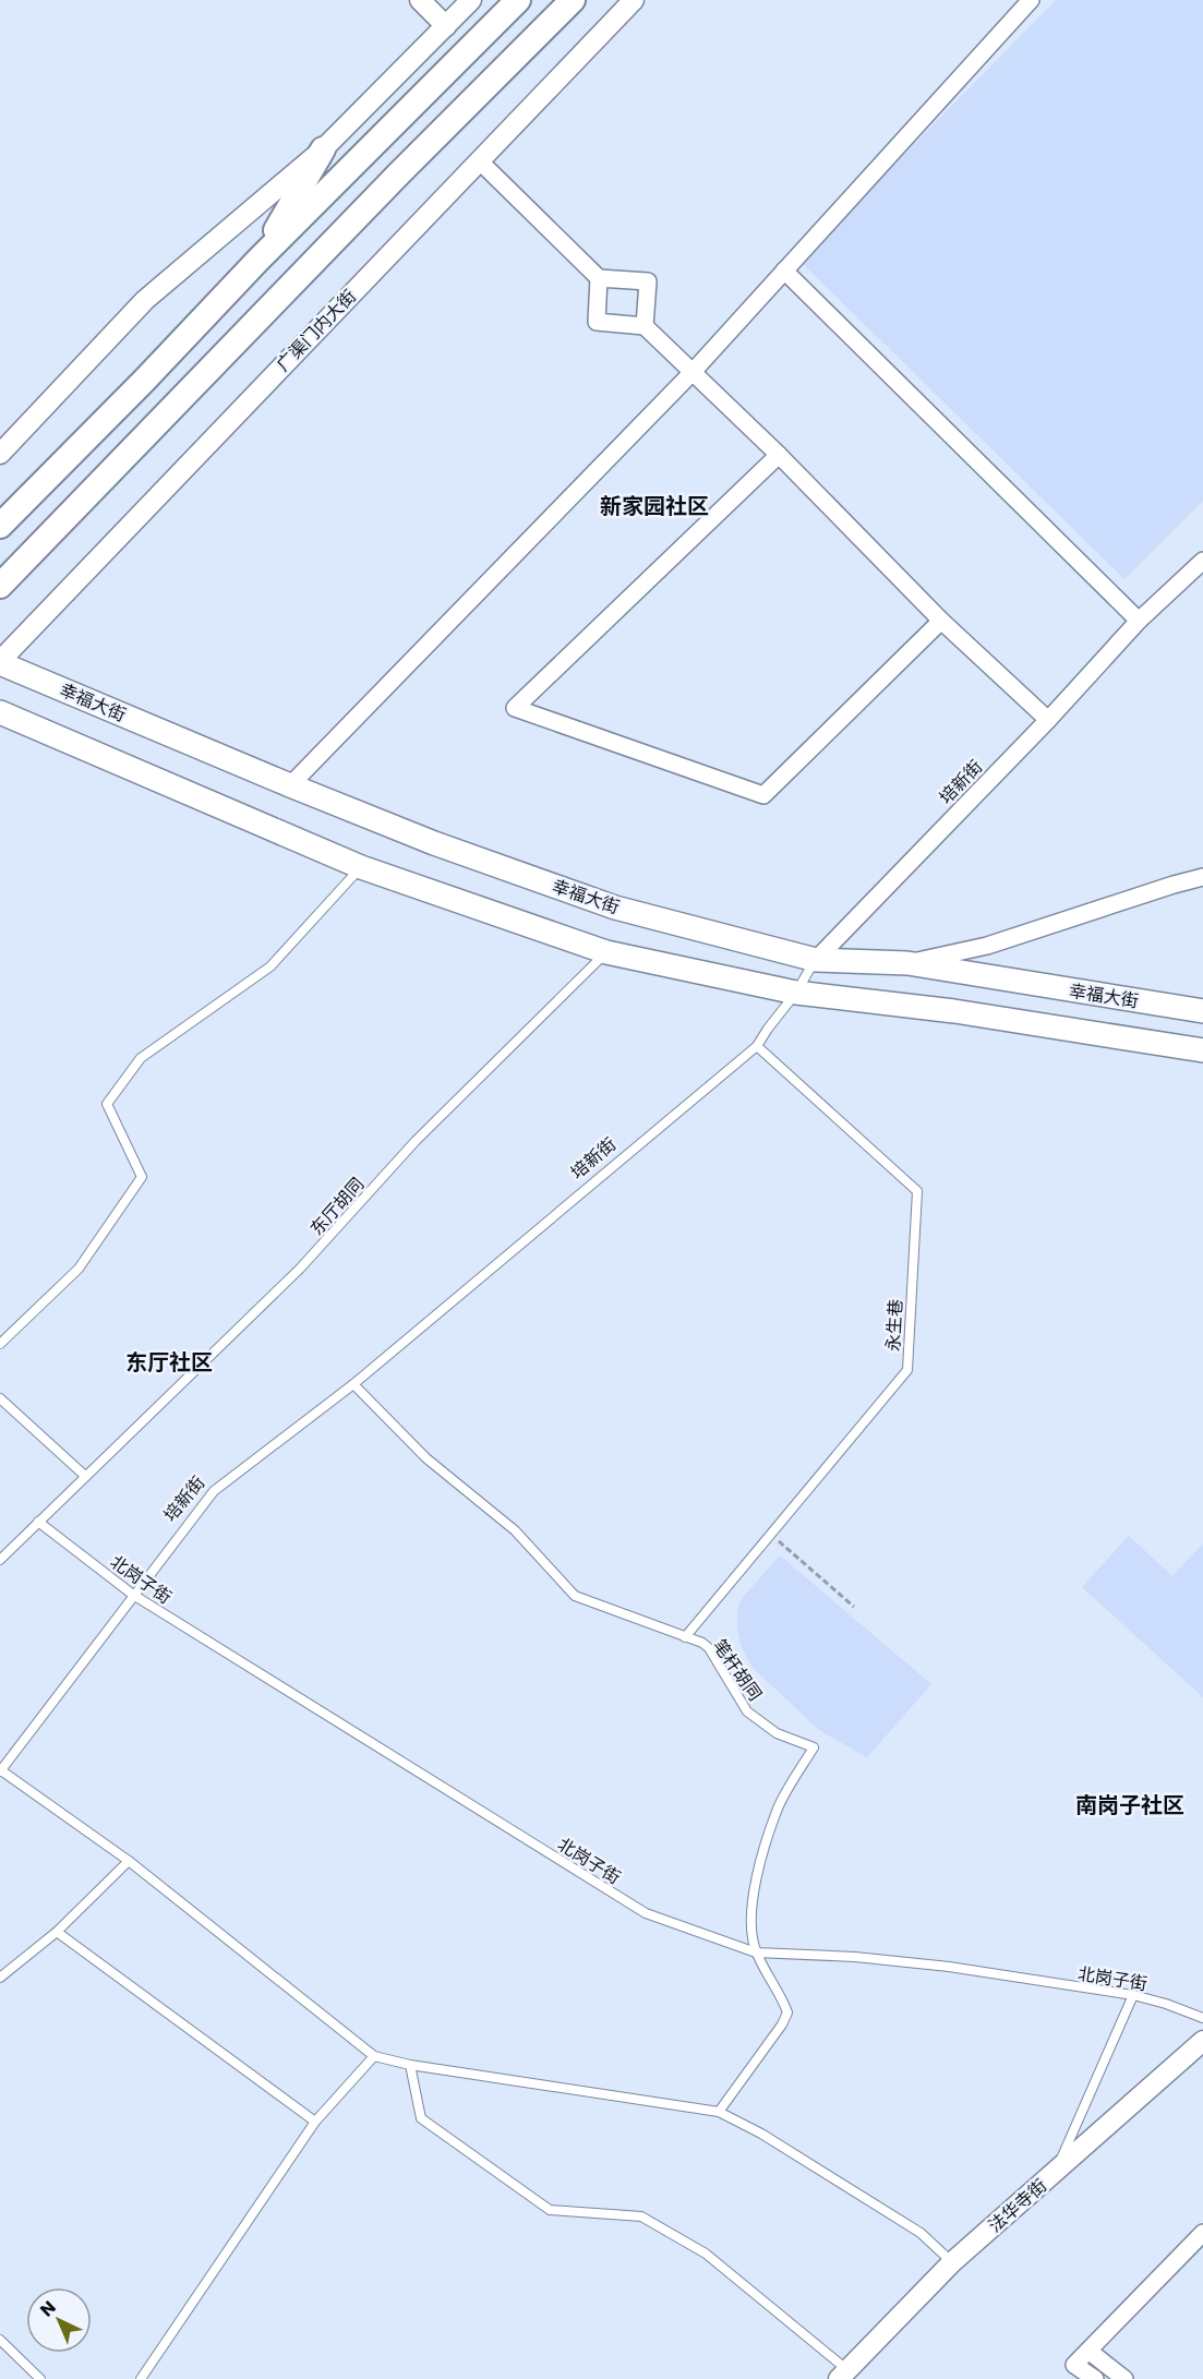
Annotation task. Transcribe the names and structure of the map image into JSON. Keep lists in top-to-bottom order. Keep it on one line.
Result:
{"streets":{"main road":["幸福大街"],"street":["广渠门内大街","培新街","法华寺街"],"lane":["东厅胡同","永生巷","北岗子街","笔杆胡同"]},"crossings":[["广渠门内大街","幸福大街"],["幸福大街","培新街"],["培新街","永生巷"],["培新街","北岗子街"],["培新街","笔杆胡同"],["东厅胡同","北岗子街"],["永生巷","笔杆胡同"],["北岗子街","笔杆胡同"]],"districts":["新家园社区","东厅社区","南岗子社区"],"north":"top left"}
